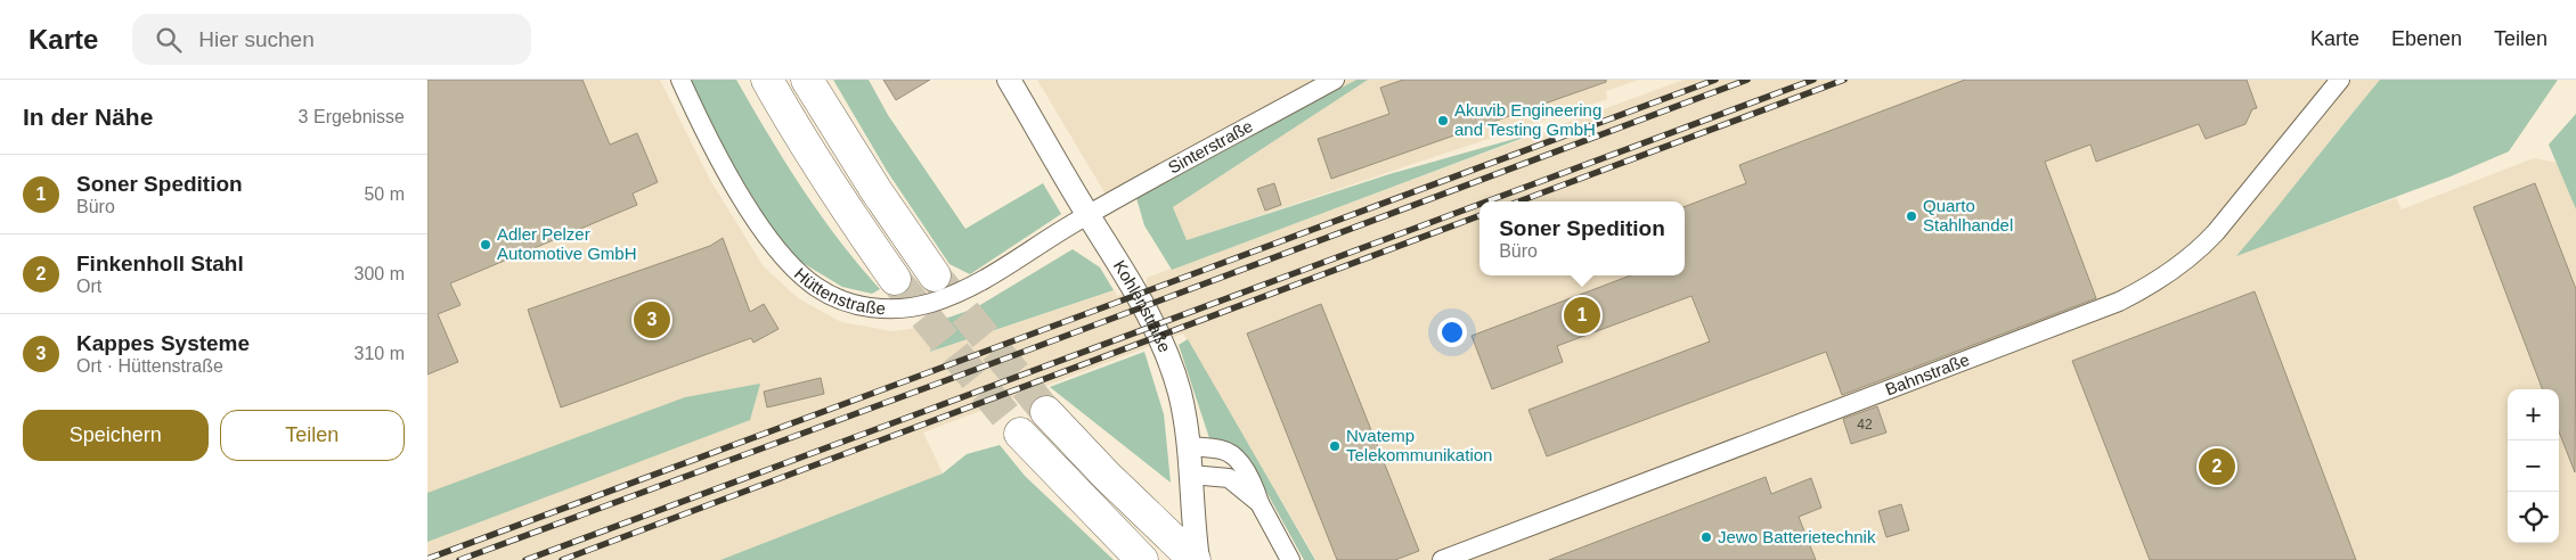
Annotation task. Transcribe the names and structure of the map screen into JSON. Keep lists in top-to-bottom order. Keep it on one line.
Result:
{"streets":{"street":["Sinterstraße","Hüttenstraße","Kohlenstraße","Bahnstraße"]},"crossings":[["Sinterstraße","Hüttenstraße"],["Sinterstraße","Kohlenstraße"],["Hüttenstraße","Kohlenstraße"]],"places":["Akuvib Engineering and Testing GmbH","Quarto Stahlhandel","Adler Pelzer Automotive GmbH","Nvatemp Telekommunikation","Jewo Batterietechnik"],"house_numbers":["42"],"page":{"header":"Karte","search":"Hier suchen","nav":["Karte","Ebenen","Teilen"],"heading":["In der Nähe","3 Ergebnisse"],"list":[{"mark":"1","name":"Soner Spedition","note":"Büro","value":"50 m"},{"mark":"2","name":"Finkenholl Stahl","note":"Ort","value":"300 m"},{"mark":"3","name":"Kappes Systeme","note":"Ort · Hüttenstraße","value":"310 m"}],"popup":["Soner Spedition","Büro"],"pins":["1","3","2"],"map_buttons":["+","−"],"buttons":["Speichern","Teilen"]}}
